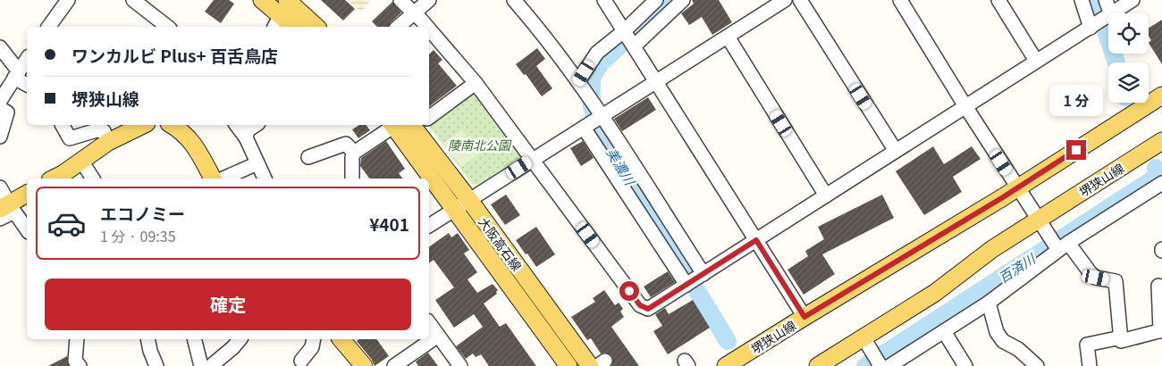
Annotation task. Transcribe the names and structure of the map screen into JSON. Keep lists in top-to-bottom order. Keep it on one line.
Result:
{"streets":{"main road":["堺狭山線","大阪高石線"]},"water":["美濃川","百済川"],"parks":["陵南北公園"],"page":{"banner":["ワンカルビ Plus+ 百舌鳥店","堺狭山線"],"bubble":"1 分","list":[{"name":"エコノミー","note":"1 分 · 09:35","value":"¥401"}],"buttons":"確定"}}
